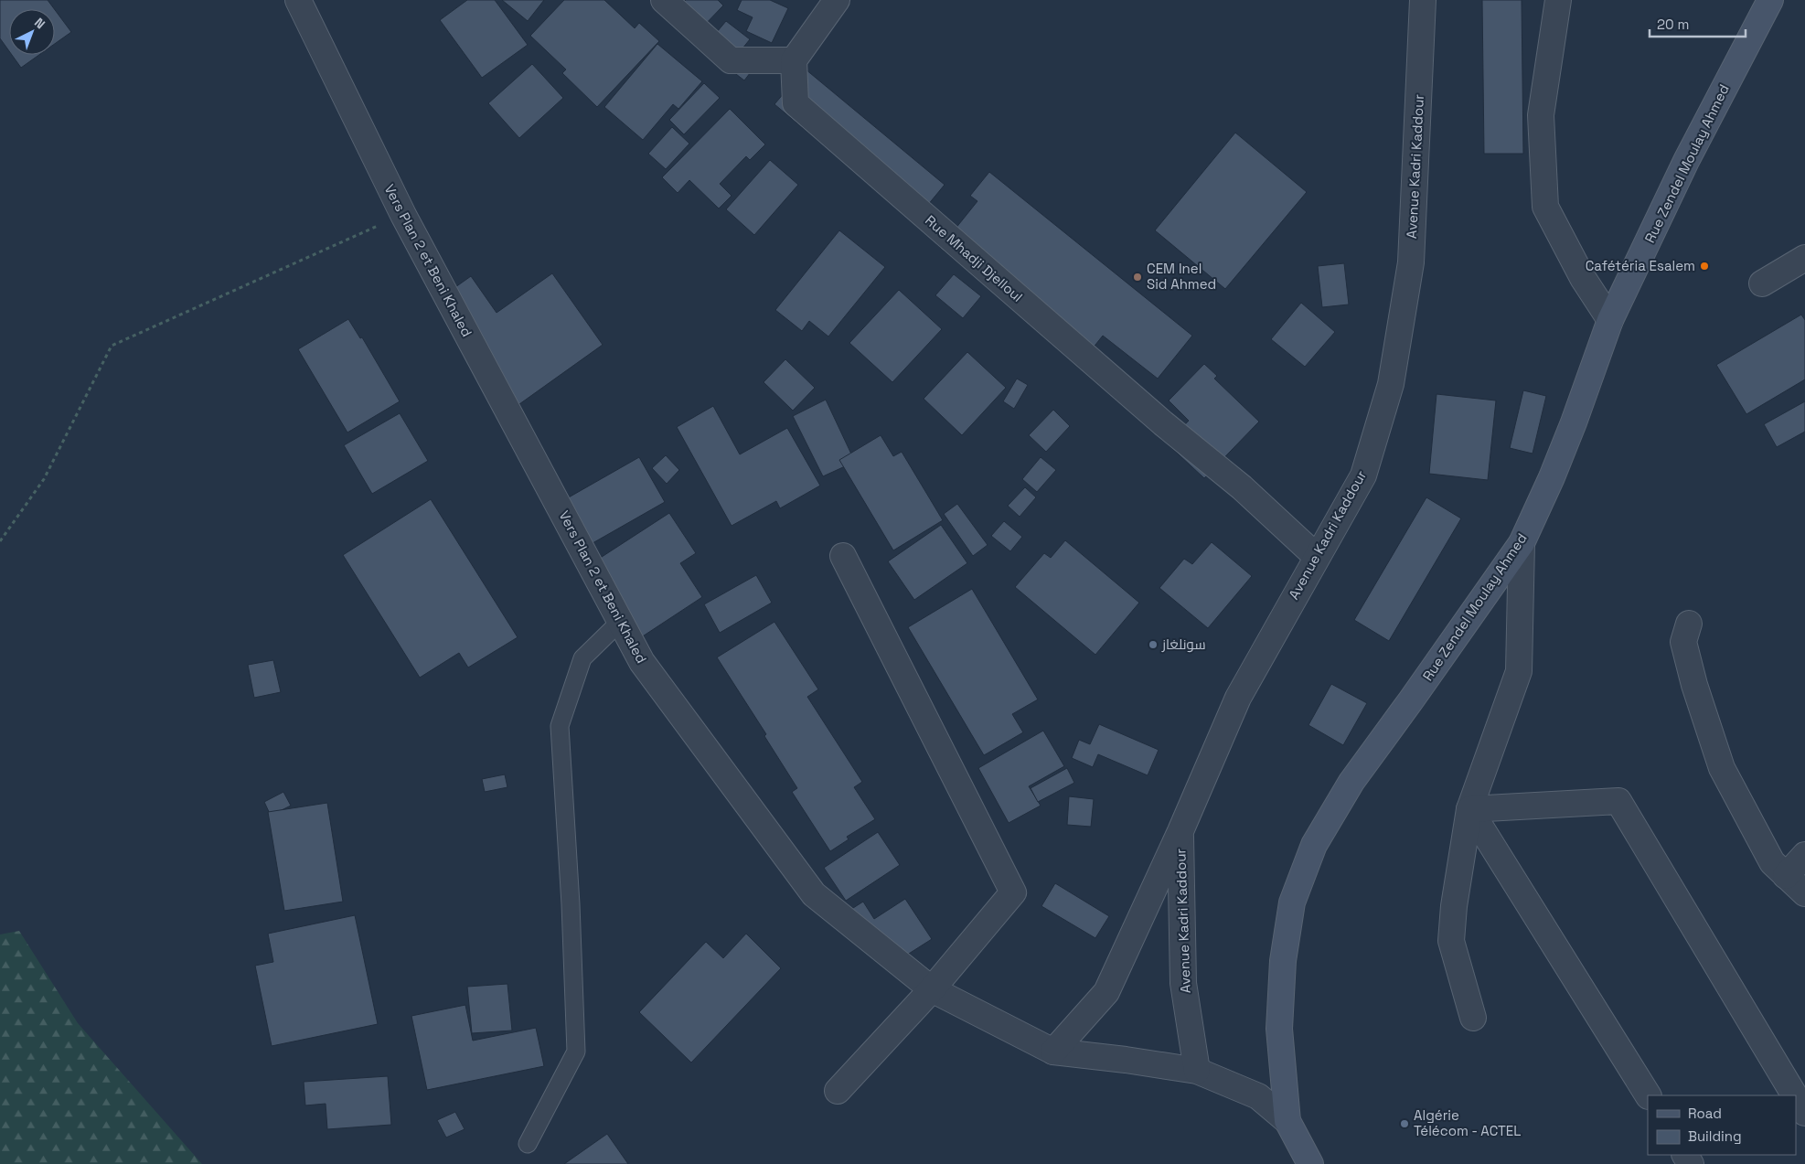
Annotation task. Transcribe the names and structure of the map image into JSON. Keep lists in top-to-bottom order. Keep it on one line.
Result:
{"streets":{"main road":["Rue Zendel Moulay Ahmed"],"street":["Avenue Kadri Kaddour","Rue Mhadji Djelloul","Vers Plan 2 et Beni Khaled"]},"crossings":[["Avenue Kadri Kaddour","Rue Mhadji Djelloul"],["Avenue Kadri Kaddour","Vers Plan 2 et Beni Khaled"]],"places":["Cafétéria Esalem","CEM Inel Sid Ahmed","سونلغاز","Algérie Télécom - ACTEL"],"legend":["Road","Building"],"scale_bar":"20 m","north":"top right"}
